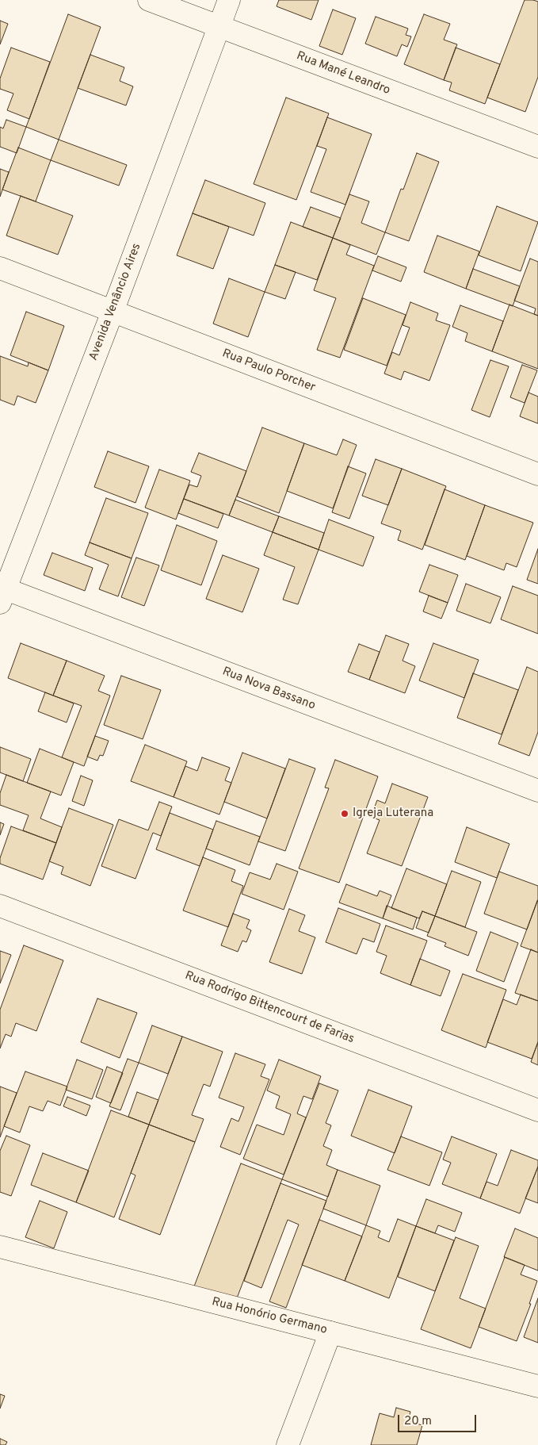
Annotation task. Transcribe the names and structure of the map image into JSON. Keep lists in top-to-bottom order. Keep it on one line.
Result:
{"streets":{"street":["Rua Mané Leandro","Avenida Venâncio Aires","Rua Paulo Porcher","Rua Nova Bassano","Rua Rodrigo Bittencourt de Farias","Rua Honório Germano"]},"crossings":[["Rua Mané Leandro","Avenida Venâncio Aires"],["Avenida Venâncio Aires","Rua Paulo Porcher"],["Avenida Venâncio Aires","Rua Nova Bassano"]],"places":["Igreja Luterana"],"scale_bar":"20 m"}
